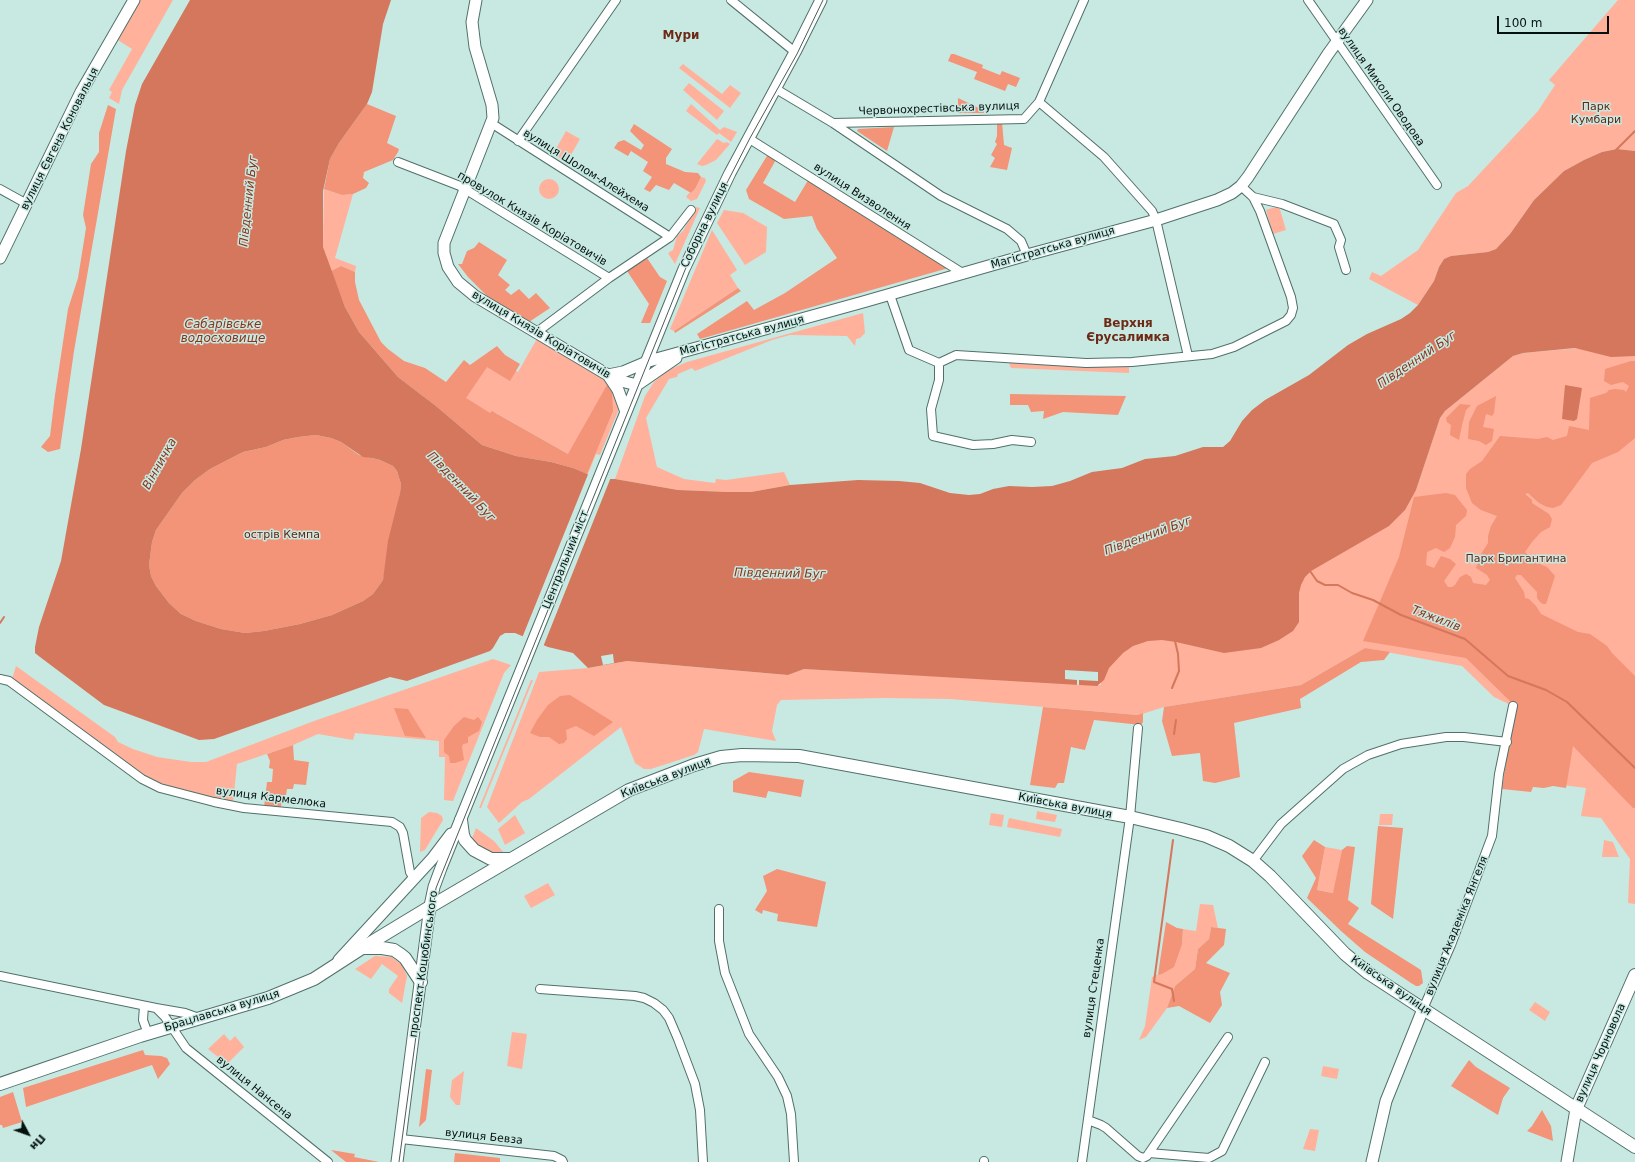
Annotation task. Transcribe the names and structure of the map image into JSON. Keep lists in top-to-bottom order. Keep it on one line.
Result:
{"streets":{"main road":["Київська вулиця","Брацлавська вулиця","вулиця Чорновола"],"street":["вулиця Миколи Оводова","Червонохрестівська вулиця","вулиця Євгена Коновальця","вулиця Шолом-Алейхема","вулиця Визволення","провулок Князів Коріатовичів","Соборна вулиця","Магістратська вулиця","вулиця Князів Коріатовичів","Центральний міст","вулиця Кармелюка","вулиця Академіка Янгеля","проспект Коцюбинського","вулиця Стеценка","вулиця Нансена","вулиця Бевза"]},"crossings":[["вулиця Миколи Оводова","Магістратська вулиця"],["вулиця Шолом-Алейхема","Соборна вулиця"],["вулиця Шолом-Алейхема","вулиця Князів Коріатовичів"],["вулиця Визволення","Соборна вулиця"],["вулиця Визволення","Магістратська вулиця"],["провулок Князів Коріатовичів","Соборна вулиця"],["провулок Князів Коріатовичів","вулиця Князів Коріатовичів"],["Соборна вулиця","Магістратська вулиця"],["Соборна вулиця","вулиця Князів Коріатовичів"],["Соборна вулиця","Центральний міст"],["Магістратська вулиця","вулиця Князів Коріатовичів"],["Центральний міст","проспект Коцюбинського"],["Київська вулиця","вулиця Академіка Янгеля"],["Київська вулиця","проспект Коцюбинського"],["Київська вулиця","вулиця Стеценка"],["Київська вулиця","Брацлавська вулиця"],["Київська вулиця","вулиця Чорновола"],["проспект Коцюбинського","Брацлавська вулиця"],["проспект Коцюбинського","вулиця Бевза"],["Брацлавська вулиця","вулиця Нансена"]],"districts":["Мури","Верхня Єрусалимка"],"water":["Південний Буг","Сабарівське водосховище","Вінничка","Тяжилів"],"parks":["Парк Кумбари","острів Кемпа","Парк Бригантина"],"scale_bar":"100 m","north":"bottom right"}
